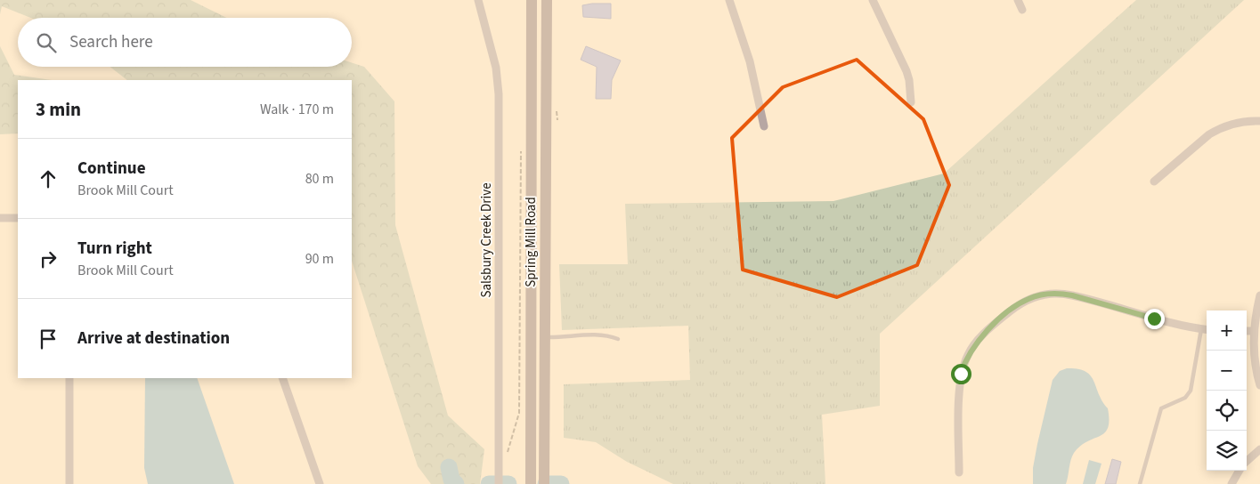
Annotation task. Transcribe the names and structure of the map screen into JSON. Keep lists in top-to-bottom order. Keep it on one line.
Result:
{"streets":{"street":["Salsbury Creek Drive","Spring Mill Road"]},"page":{"search":"Search here","heading":["3 min","Walk · 170 m"],"list":[["Continue","Brook Mill Court","80 m"],["Turn right","Brook Mill Court","90 m"],"Arrive at destination"],"map_buttons":["+","−"]}}
